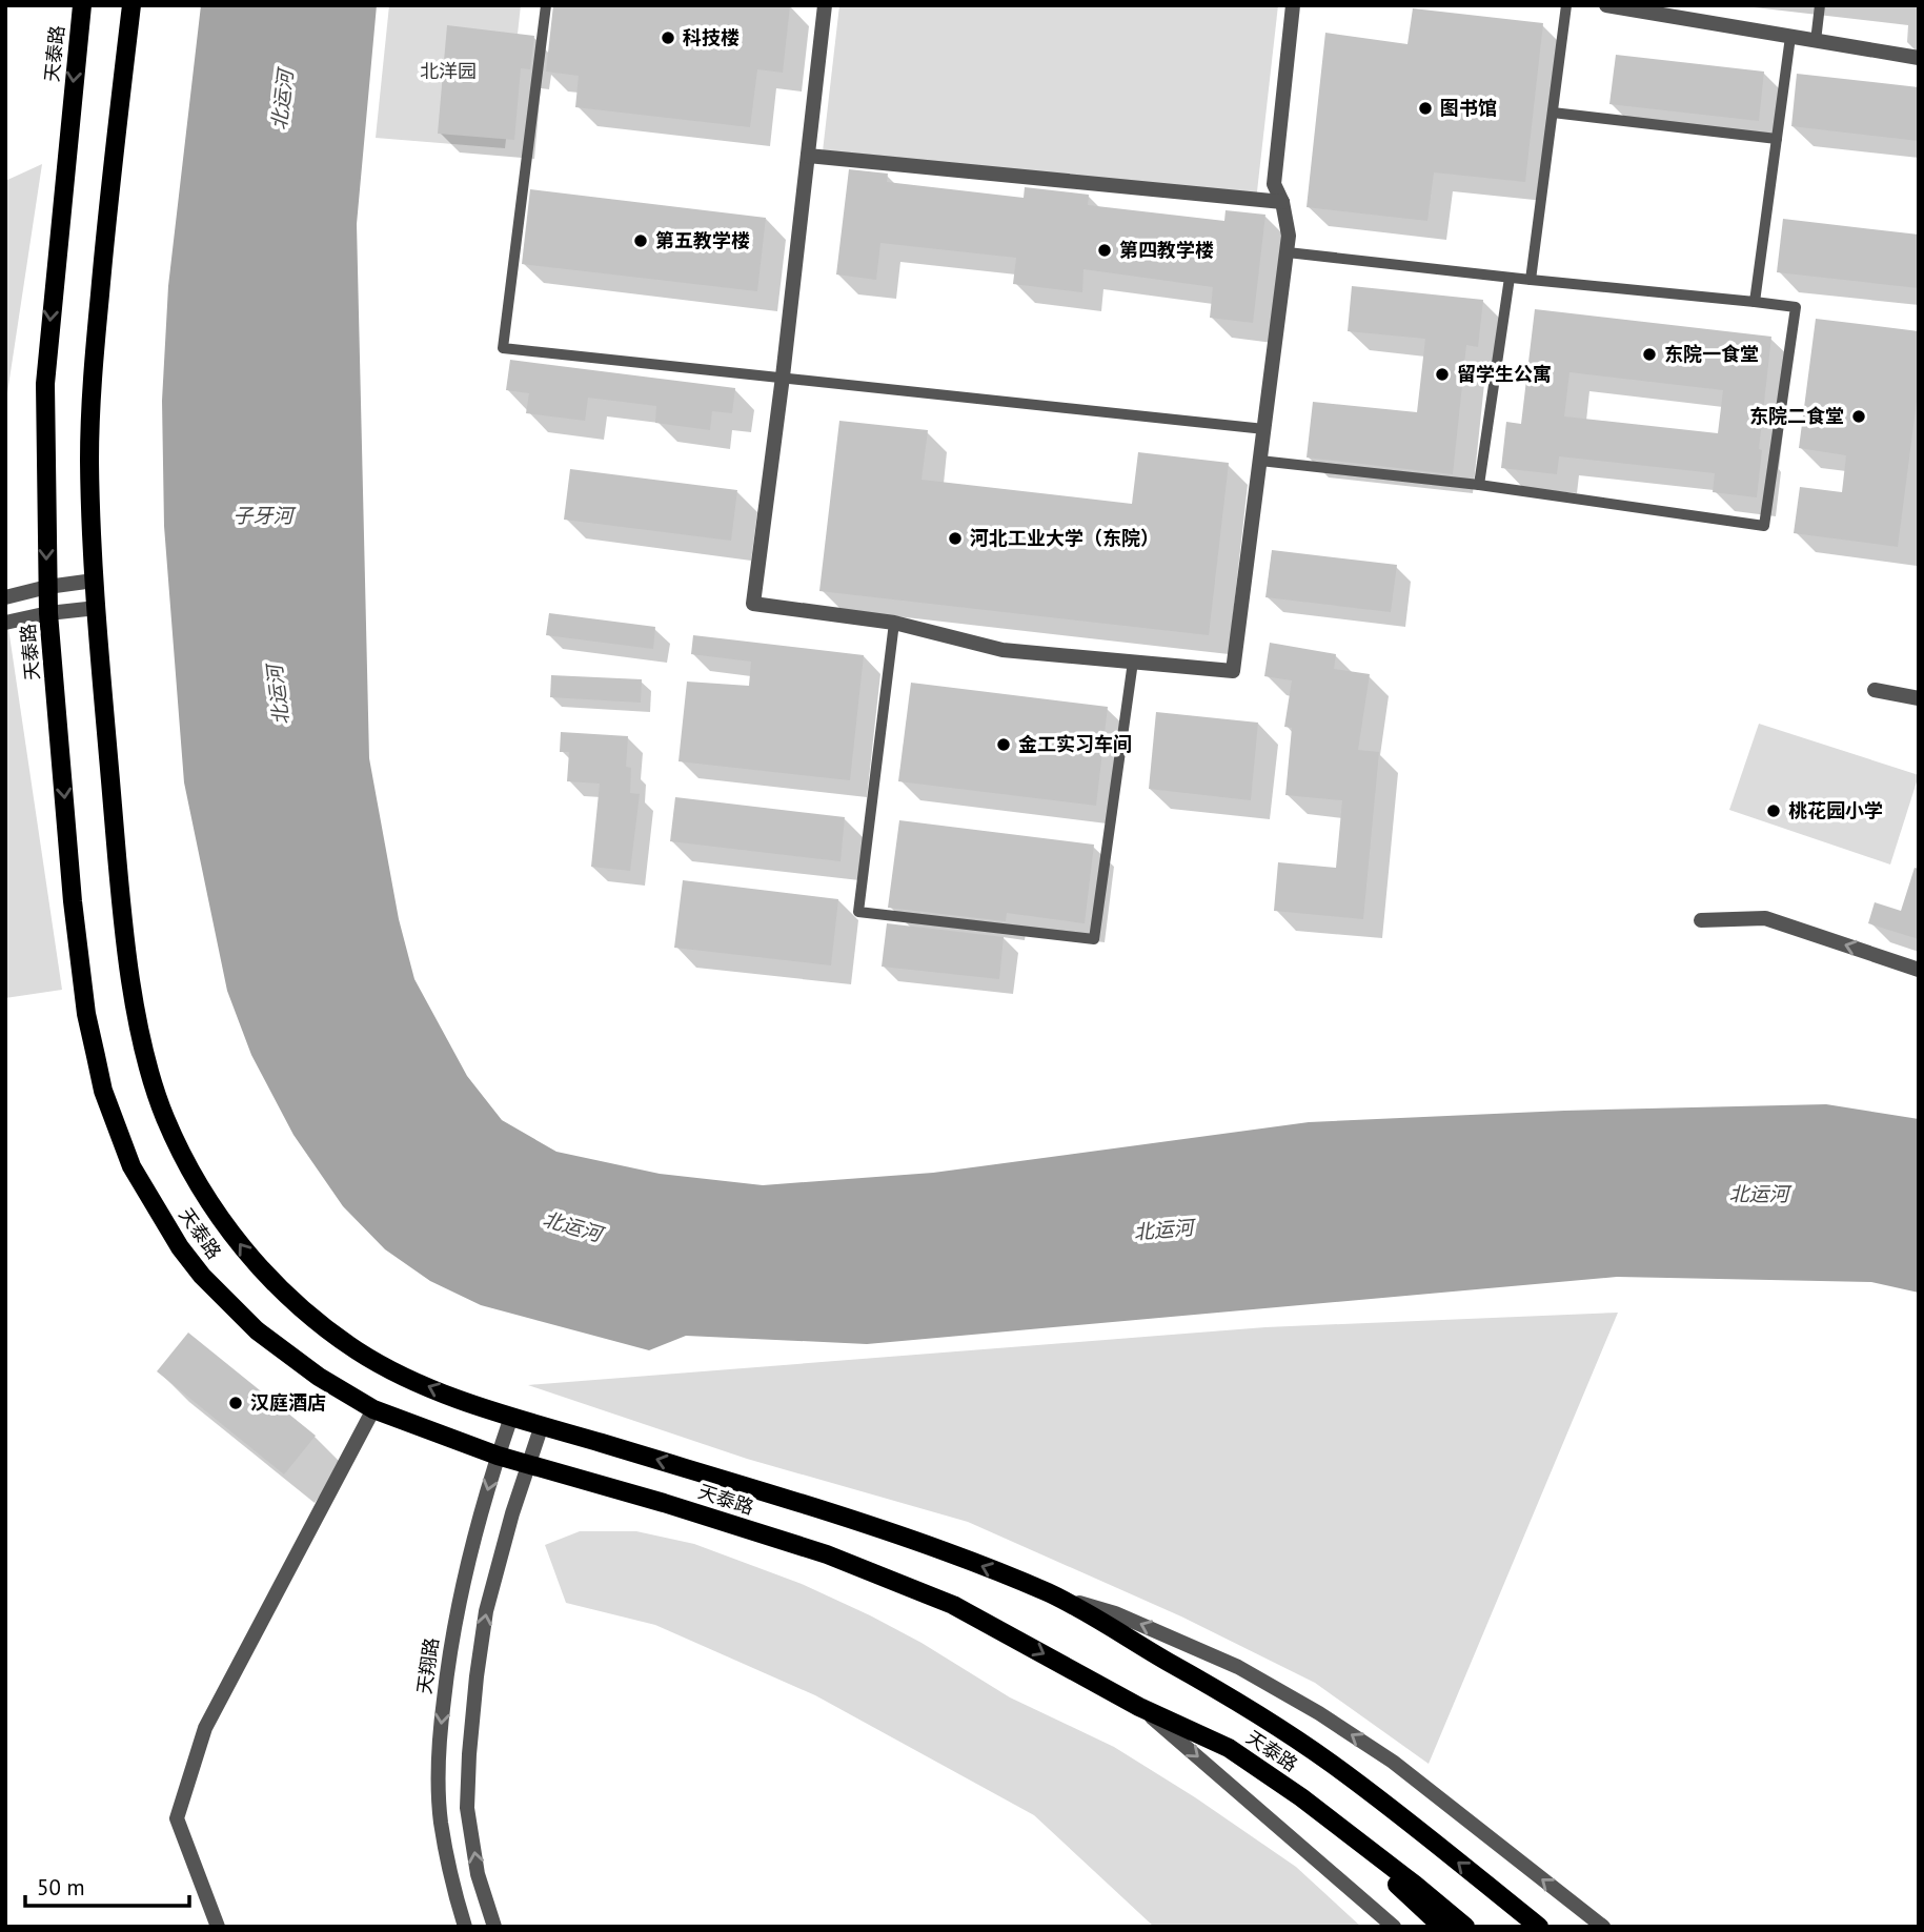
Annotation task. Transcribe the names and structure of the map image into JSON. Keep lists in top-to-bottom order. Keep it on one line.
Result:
{"streets":{"main road":["天泰路"],"street":["天翔路"]},"crossings":[["天泰路","天翔路"]],"water":["北运河","子牙河"],"parks":["北洋园"],"places":["科技楼","图书馆","第五教学楼","第四教学楼","东院一食堂","留学生公寓","东院二食堂","河北工业大学（东院）","金工实习车间","桃花园小学","汉庭酒店"],"scale_bar":"50 m"}
